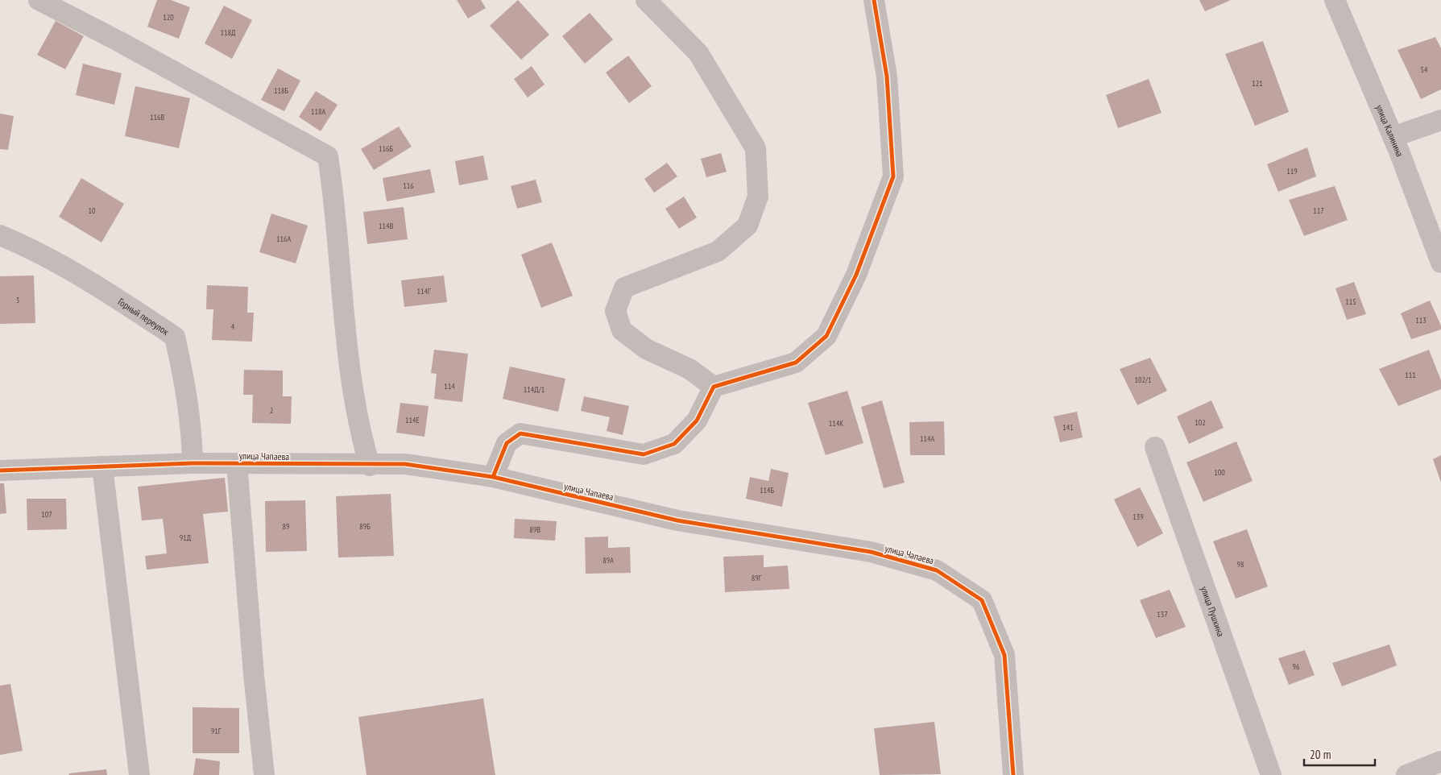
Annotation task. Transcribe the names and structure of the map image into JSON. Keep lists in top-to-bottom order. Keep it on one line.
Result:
{"streets":{"street":["улица Калинина","Горный переулок","улица Чапаева","улица Пушкина"]},"crossings":[["Горный переулок","улица Чапаева"]],"house_numbers":["120","118Д","54","121","118Б","118А","116В","116Б","119","116","10","117","114В","116А","114Г","3","115","113","4","111","102/1","114","114Д/1","2","114Е","102","114К","141","114А","100","114Б","107","139","89","89Б","89В","91Д","89А","98","89Г","137","96","91Г"],"scale_bar":"20 m"}
